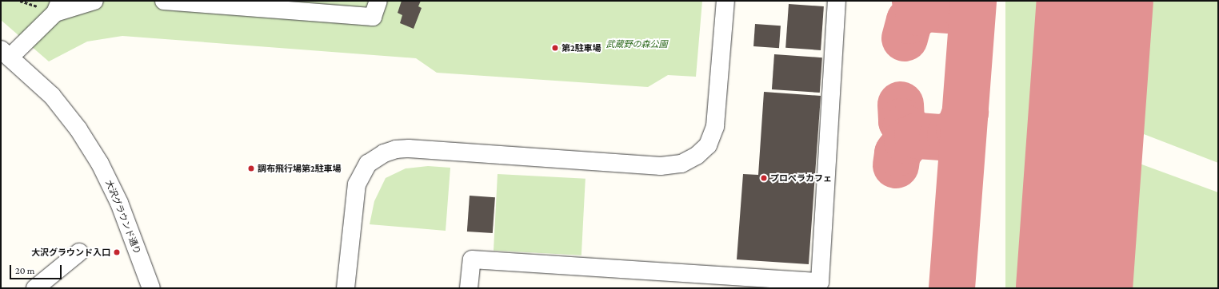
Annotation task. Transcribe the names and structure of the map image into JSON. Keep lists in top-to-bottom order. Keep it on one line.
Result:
{"streets":{"street":["大沢グラウンド通り"]},"parks":["武蔵野の森公園"],"places":["第2駐車場","調布飛行場第2駐車場","プロペラカフェ","大沢グラウンド入口"],"scale_bar":"20 m"}
